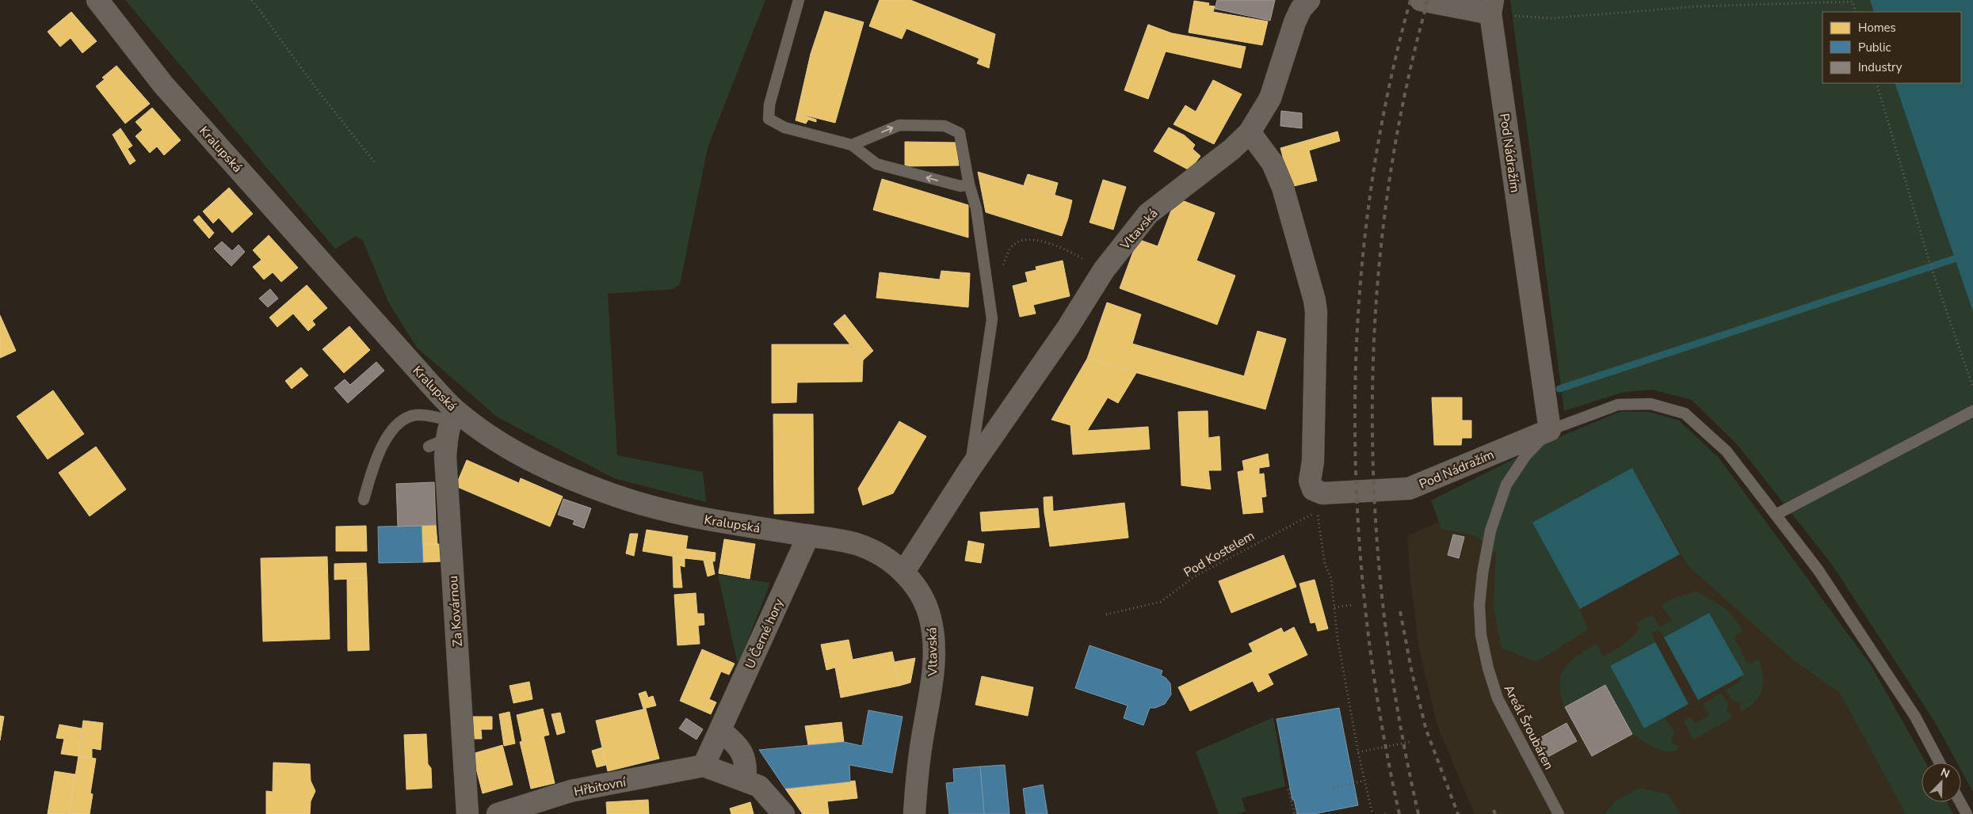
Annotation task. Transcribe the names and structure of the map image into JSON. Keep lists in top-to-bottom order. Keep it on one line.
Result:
{"streets":{"street":["Kralupská","Pod Nádražím","Vltavská","Za Kovárnou","U Černé hory","Hřbitovní"],"lane":["Areál Šroubáren"],"path":["Pod Kostelem"]},"crossings":[["Kralupská","Vltavská"],["Kralupská","Za Kovárnou"],["Kralupská","U Černé hory"],["Pod Nádražím","Vltavská"],["Pod Nádražím","Areál Šroubáren"],["U Černé hory","Hřbitovní"]],"legend":["Homes","Public","Industry"],"north":"top right"}
